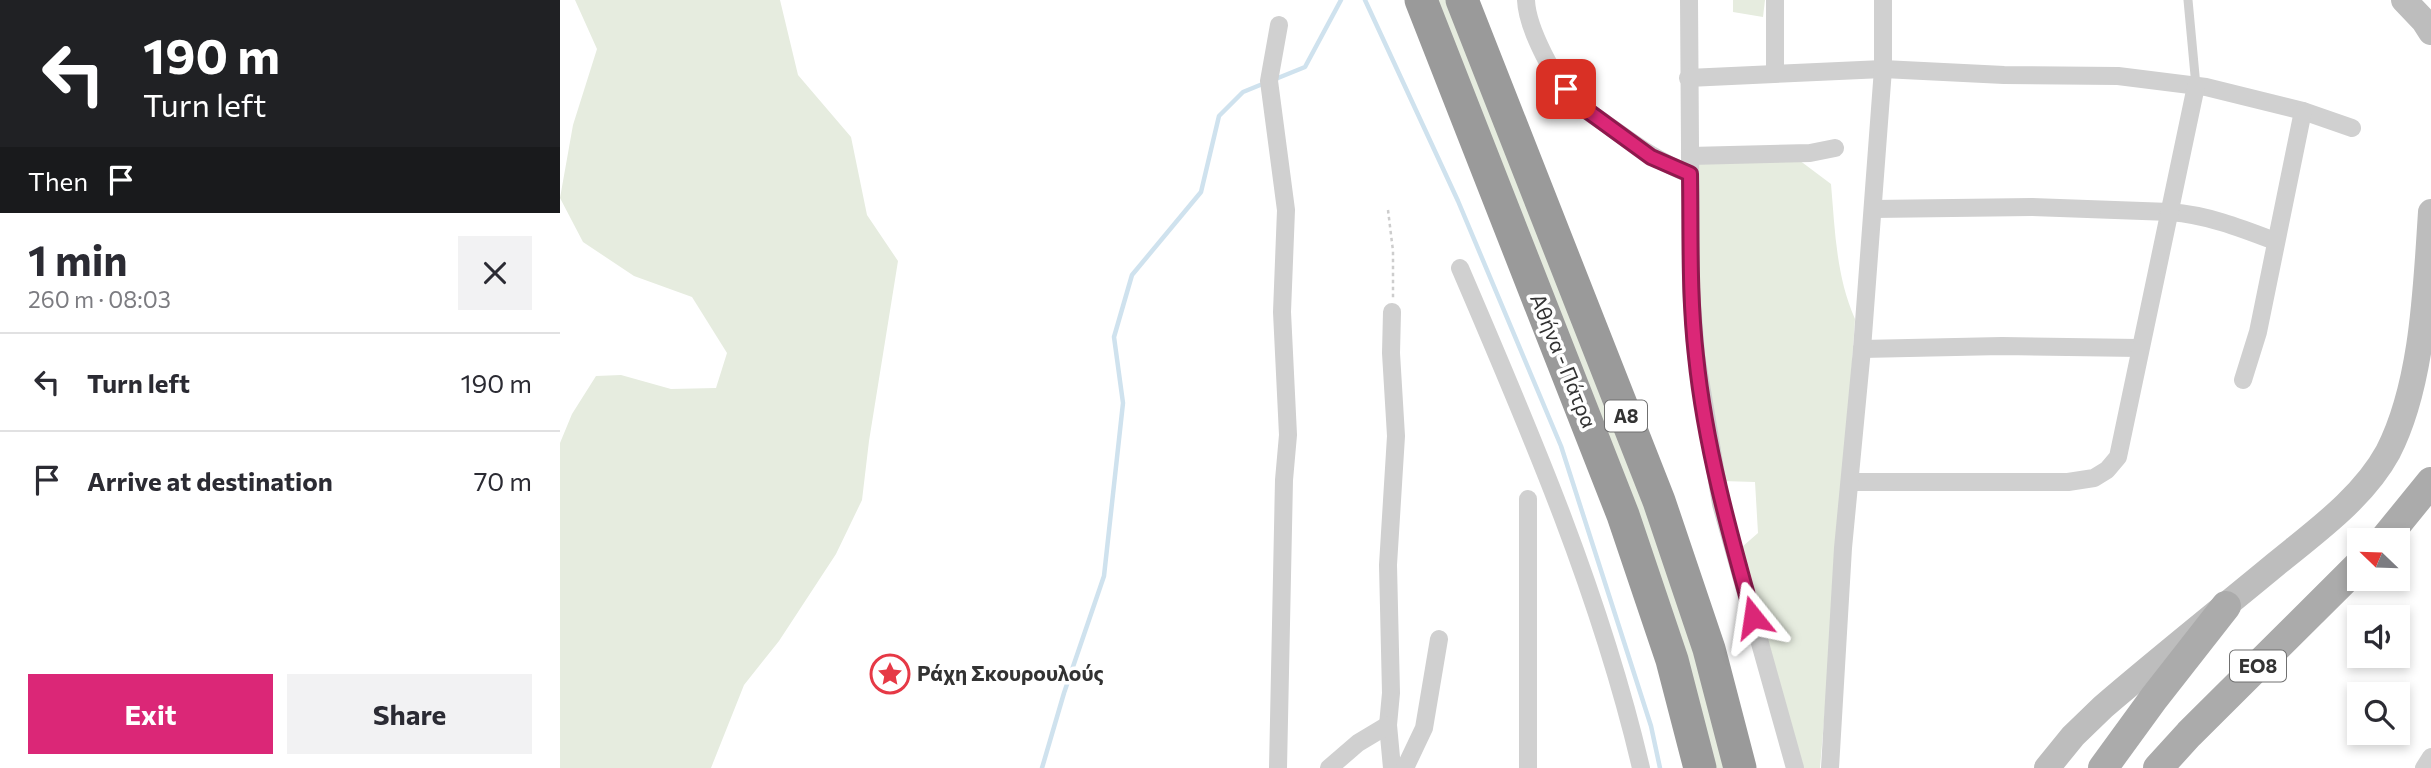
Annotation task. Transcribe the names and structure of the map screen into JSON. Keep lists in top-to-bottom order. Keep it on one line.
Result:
{"streets":{"highway":["Αθήνα - Πάτρα","Α8"],"main road":["ΕΟ8"]},"places":{"place":["Ράχη Σκουρουλούς"]},"north":"top left","page":{"turn":["190 m","Turn left"],"then":"Then","heading":["1 min","260 m · 08:03"],"list":[{"name":"Turn left","value":"190 m"},{"name":"Arrive at destination","value":"70 m"}],"buttons":["Exit","Share"]}}
